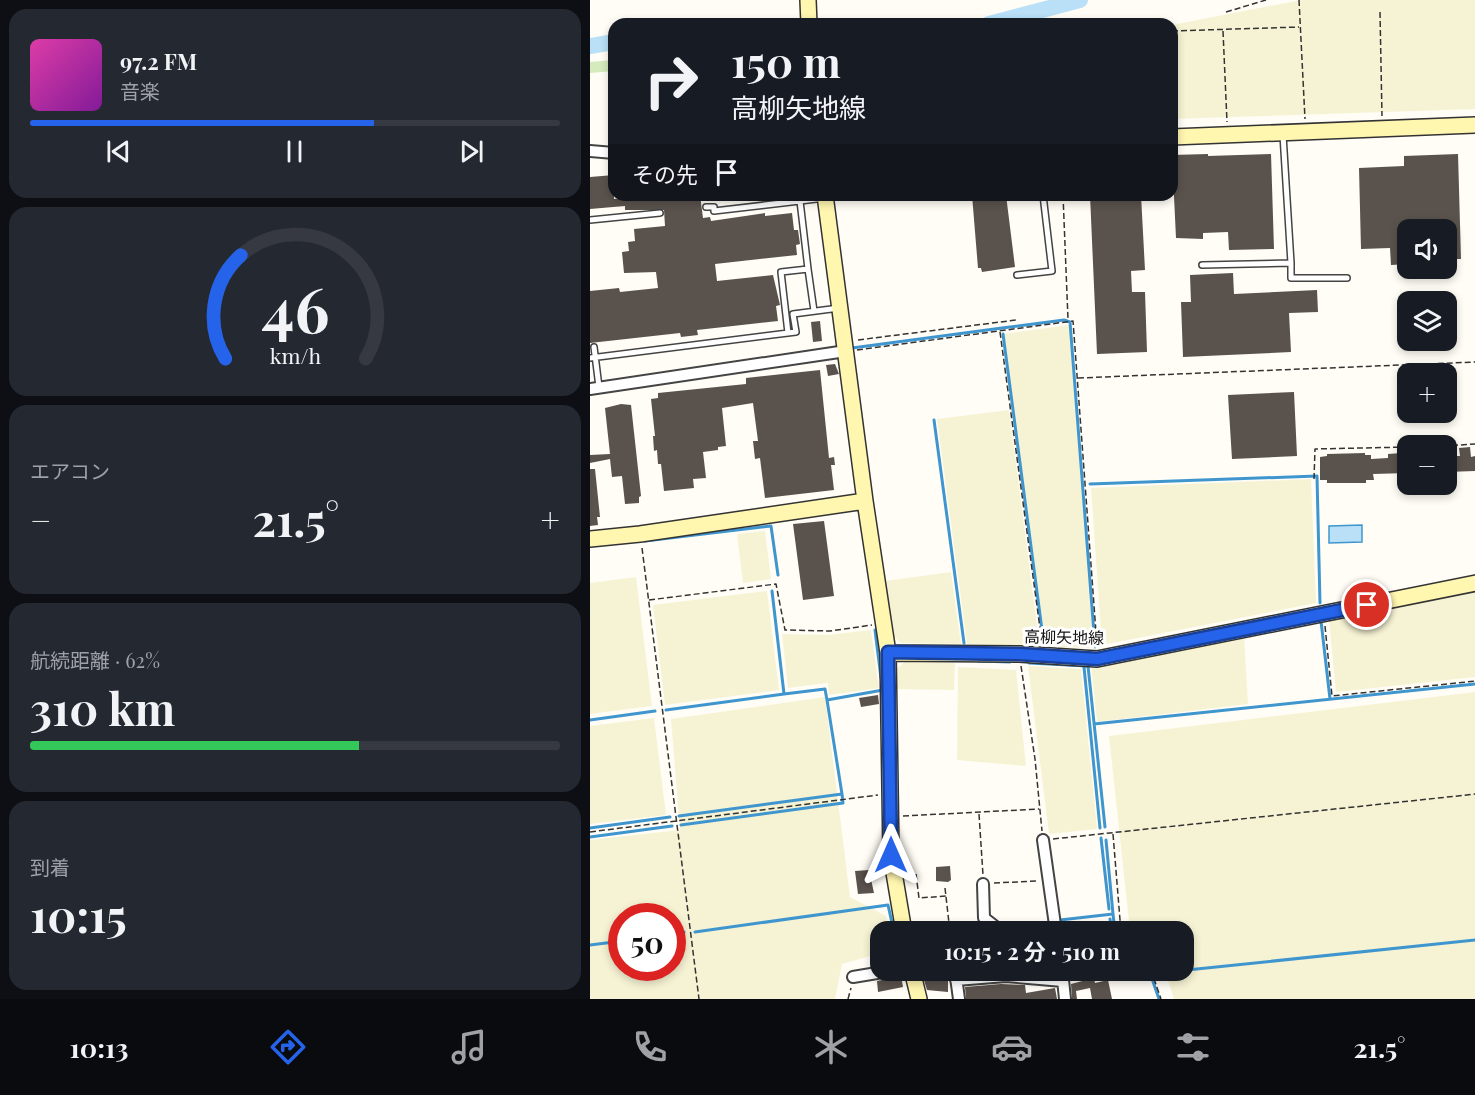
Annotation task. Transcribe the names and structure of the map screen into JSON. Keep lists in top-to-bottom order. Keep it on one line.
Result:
{"streets":{"street":["高柳矢地線"]},"page":{"turn":["150 m","高柳矢地線"],"song":["97.2 FM","音楽"],"then":"その先","map_buttons":["+","−"],"tile":["エアコン",["航続距離 · 62%","310 km"],["到着","10:15"]],"heat":["−","21.5°","+"],"limit":"50","trip":"10:15 · 2 分 · 510 m","tabs":["10:13","21.5°"],"gauge":["46","km/h"]}}
